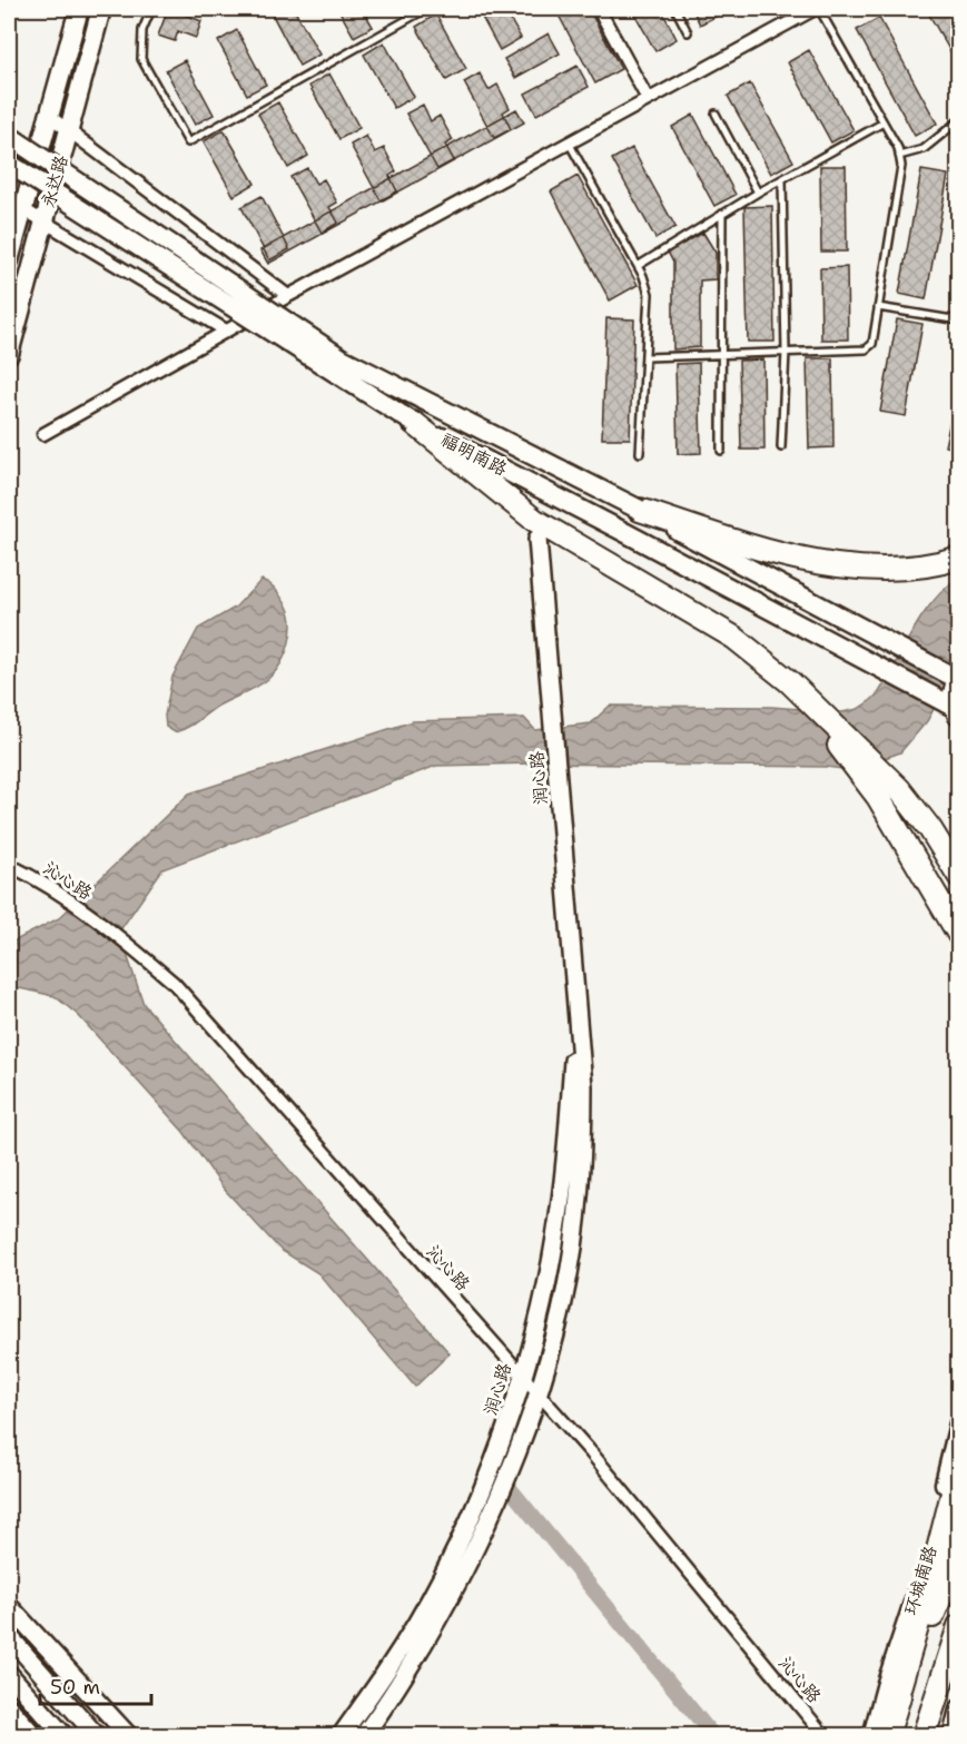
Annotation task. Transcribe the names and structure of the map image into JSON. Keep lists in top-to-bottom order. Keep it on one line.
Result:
{"streets":{"main road":["永达路","福明南路","环城南路"],"street":["润心路","沁心路"]},"crossings":[["润心路","沁心路"]],"scale_bar":"50 m"}
